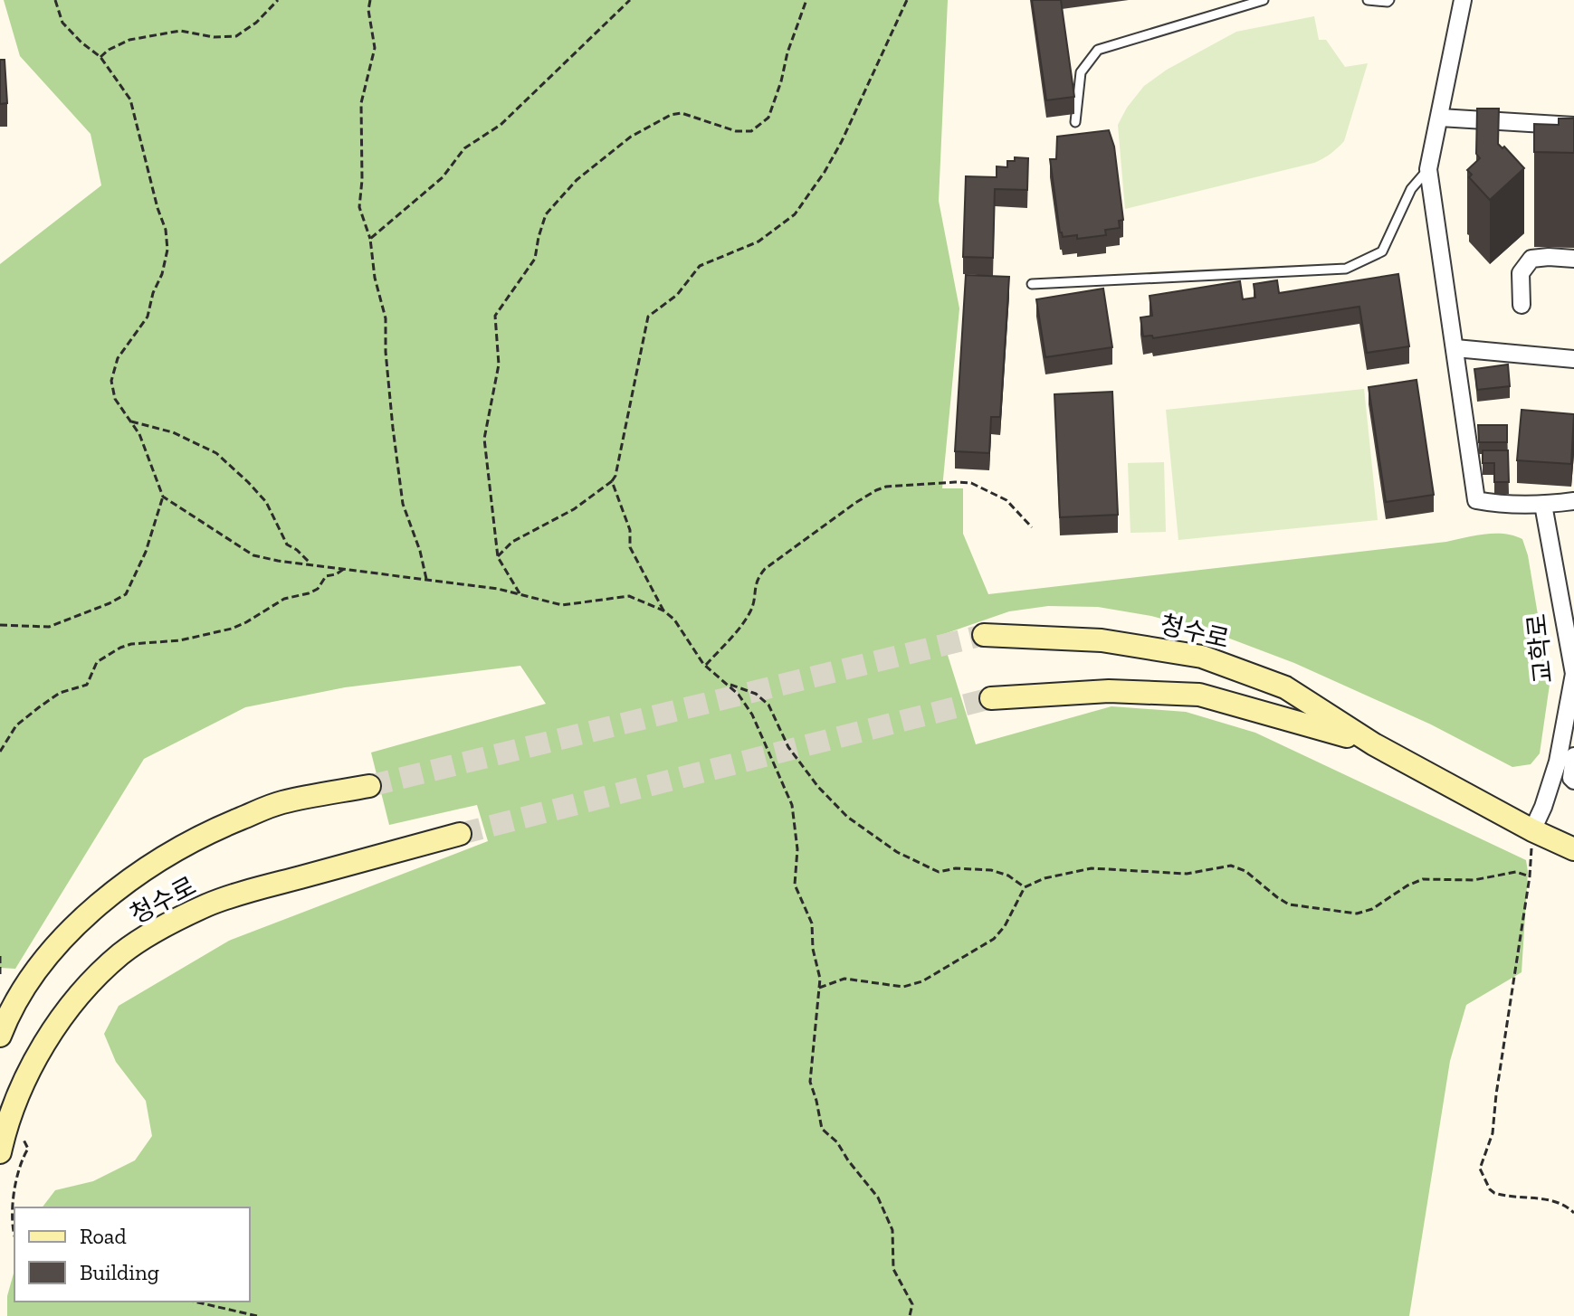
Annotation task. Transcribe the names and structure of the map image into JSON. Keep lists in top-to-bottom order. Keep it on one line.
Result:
{"streets":{"main road":["청수로"],"street":["교학로"]},"crossings":[["청수로","교학로"]],"legend":["Road","Building"]}
